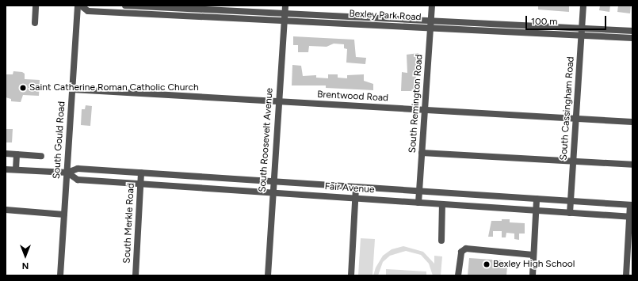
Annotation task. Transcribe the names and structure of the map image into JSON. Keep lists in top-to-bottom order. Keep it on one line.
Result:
{"streets":{"street":["Bexley Park Road","Brentwood Road","South Remington Road","South Cassingham Road","South Gould Road","South Roosevelt Avenue","Fair Avenue","South Merkle Road"]},"crossings":[["Bexley Park Road","South Remington Road"],["Bexley Park Road","South Cassingham Road"],["Bexley Park Road","South Roosevelt Avenue"],["Brentwood Road","South Remington Road"],["Brentwood Road","South Cassingham Road"],["Brentwood Road","South Gould Road"],["Brentwood Road","South Roosevelt Avenue"],["South Remington Road","Fair Avenue"],["South Cassingham Road","Fair Avenue"],["South Gould Road","Fair Avenue"],["South Roosevelt Avenue","Fair Avenue"],["Fair Avenue","South Merkle Road"]],"places":["Saint Catherine Roman Catholic Church","Bexley High School"],"scale_bar":"100 m","north":"bottom"}
